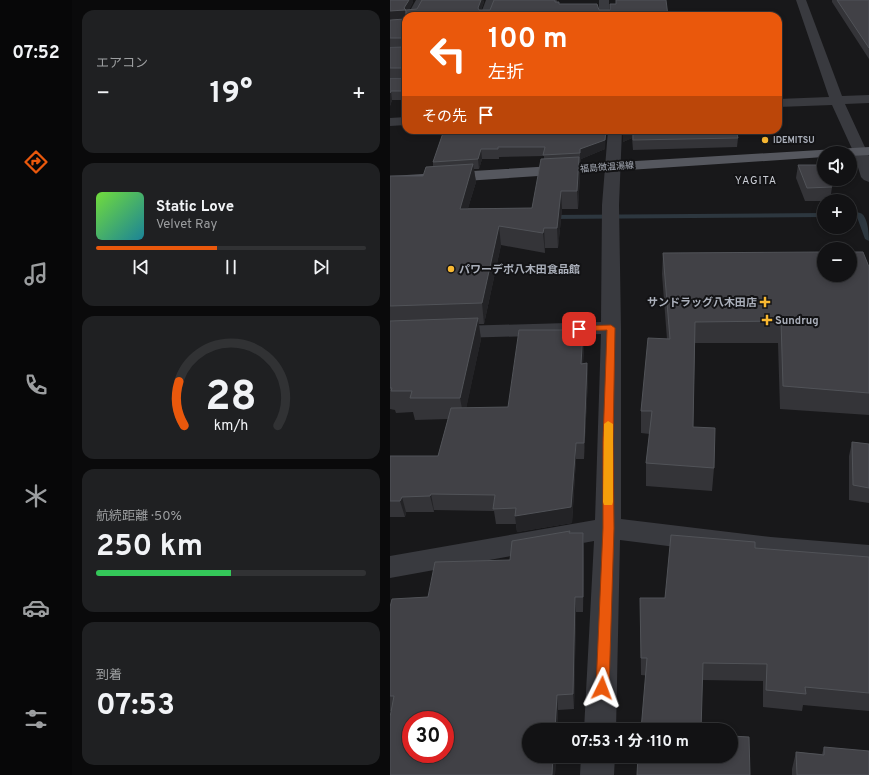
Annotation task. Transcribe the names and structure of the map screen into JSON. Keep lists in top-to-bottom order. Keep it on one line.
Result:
{"streets":{"main road":["福島微温湯線"]},"districts":["YAGITA"],"places":{"other":["IDEMITSU","パワーデポ八木田食品館"],"health":["サンドラッグ八木田店","Sundrug"]},"page":{"tabs":"07:52","tile":["エアコン",["航続距離 · 50%","250 km"],["到着","07:53"]],"turn":["100 m","左折"],"heat":["−","19°","+"],"then":"その先","map_buttons":["+","−"],"song":["Static Love","Velvet Ray"],"limit":"30","trip":"07:53 · 1 分 · 110 m","gauge":["28","km/h"]}}
